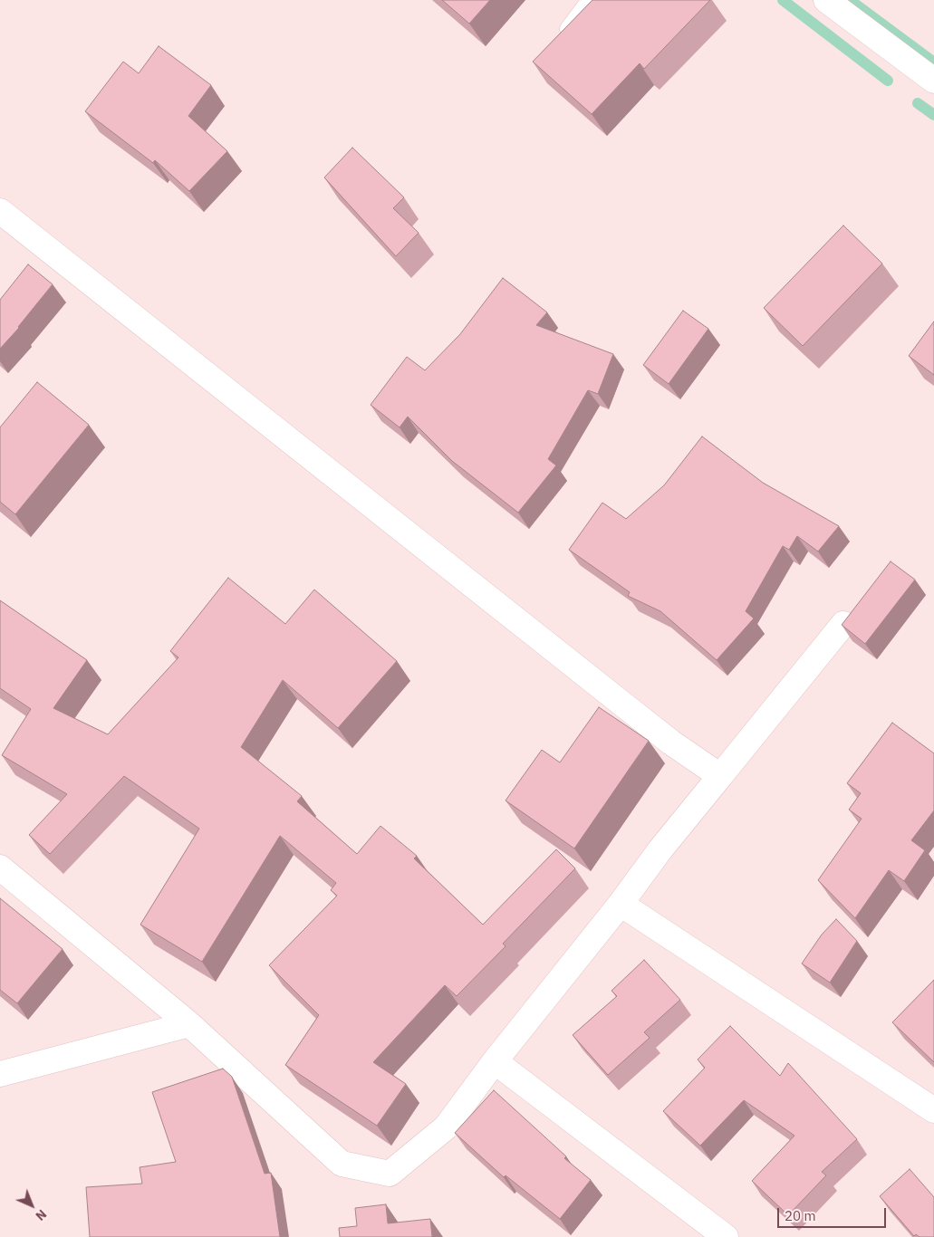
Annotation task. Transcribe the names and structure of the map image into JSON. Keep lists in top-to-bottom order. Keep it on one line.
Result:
{"scale_bar":"20 m","north":"bottom right"}
